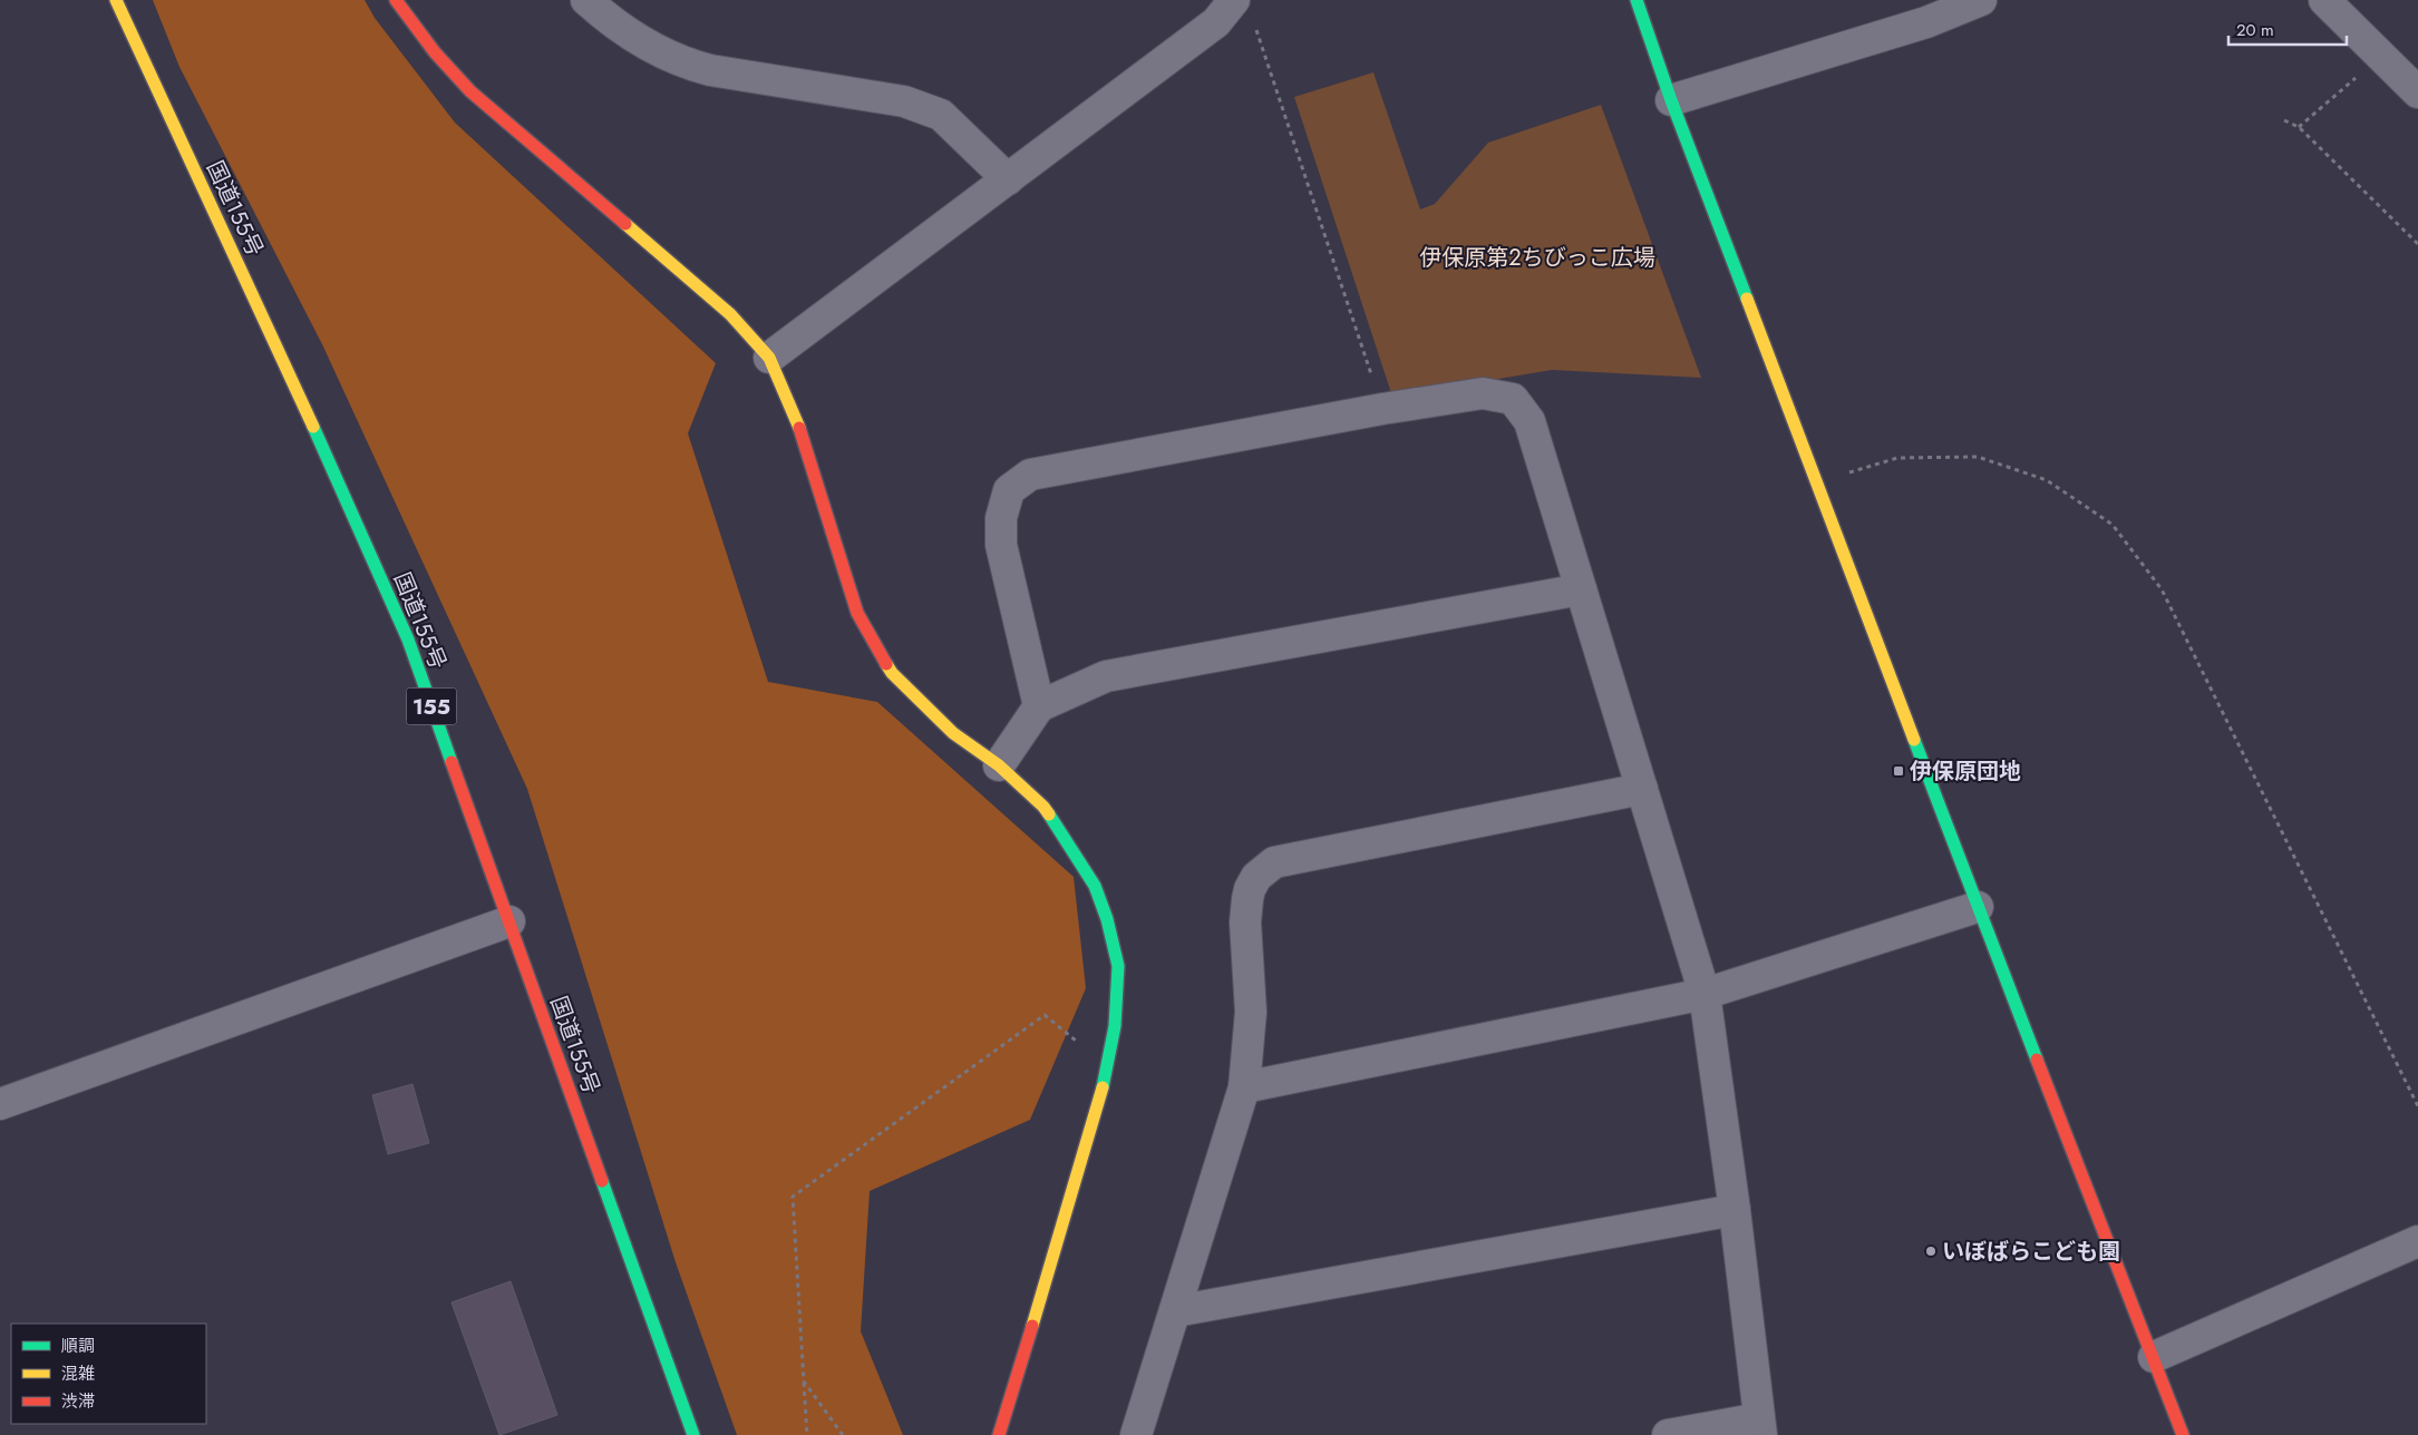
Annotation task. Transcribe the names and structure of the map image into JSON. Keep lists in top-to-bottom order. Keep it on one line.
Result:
{"streets":{"main road":["国道155号","155"]},"parks":["伊保原第2ちびっこ広場"],"places":{"transit":["伊保原団地"],"other":["いぼばらこども園"]},"legend":["順調","混雑","渋滞"],"scale_bar":"20 m"}
